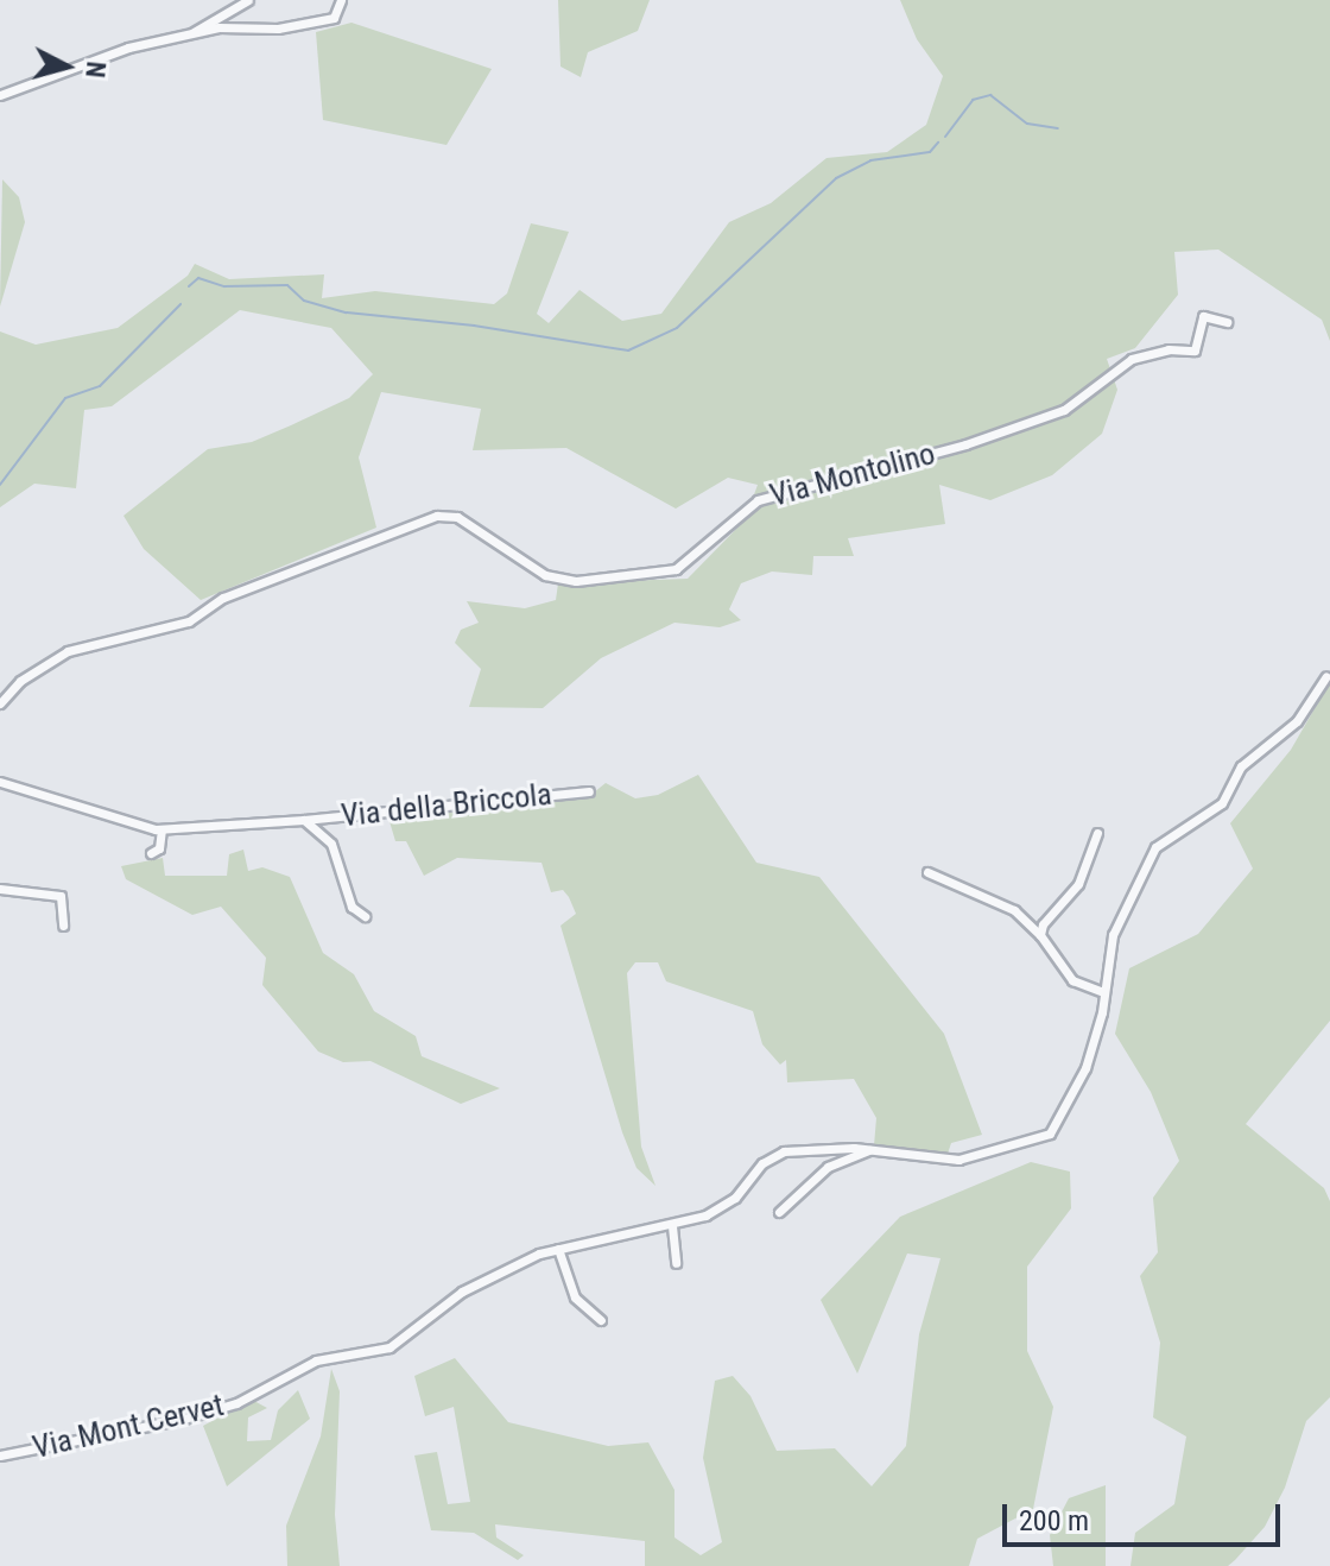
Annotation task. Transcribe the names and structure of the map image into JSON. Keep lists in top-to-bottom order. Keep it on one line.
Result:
{"streets":{"street":["Via Montolino","Via della Briccola","Via Mont Cervet"]},"scale_bar":"200 m","north":"right"}
